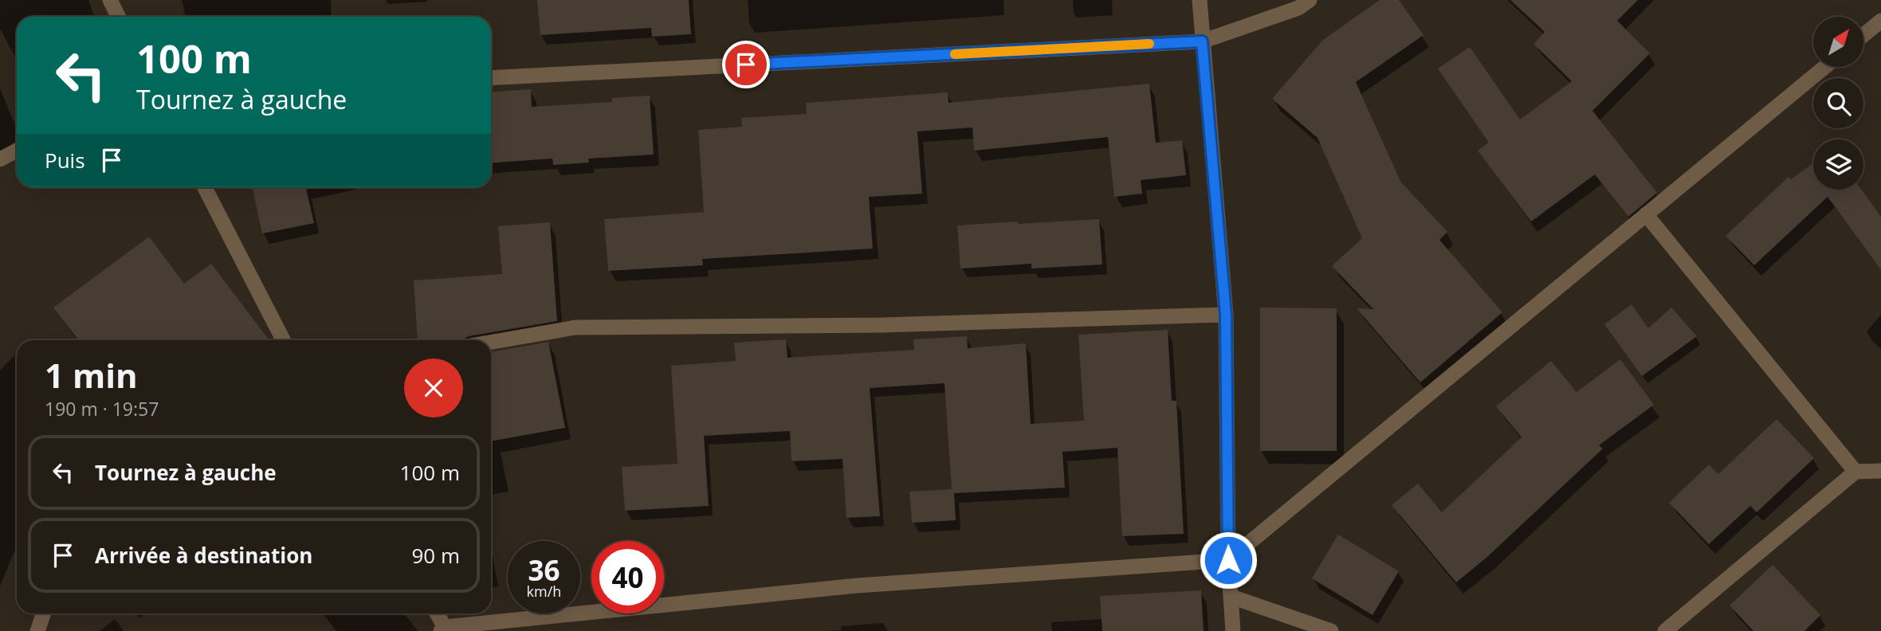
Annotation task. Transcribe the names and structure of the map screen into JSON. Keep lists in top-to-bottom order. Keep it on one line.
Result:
{"north":"top right","page":{"turn":["100 m","Tournez à gauche"],"then":"Puis","heading":["1 min","190 m · 19:57"],"list":[{"name":"Tournez à gauche","value":"100 m"},{"name":"Arrivée à destination","value":"90 m"}],"speed":"36 km/h","limit":"40"}}
